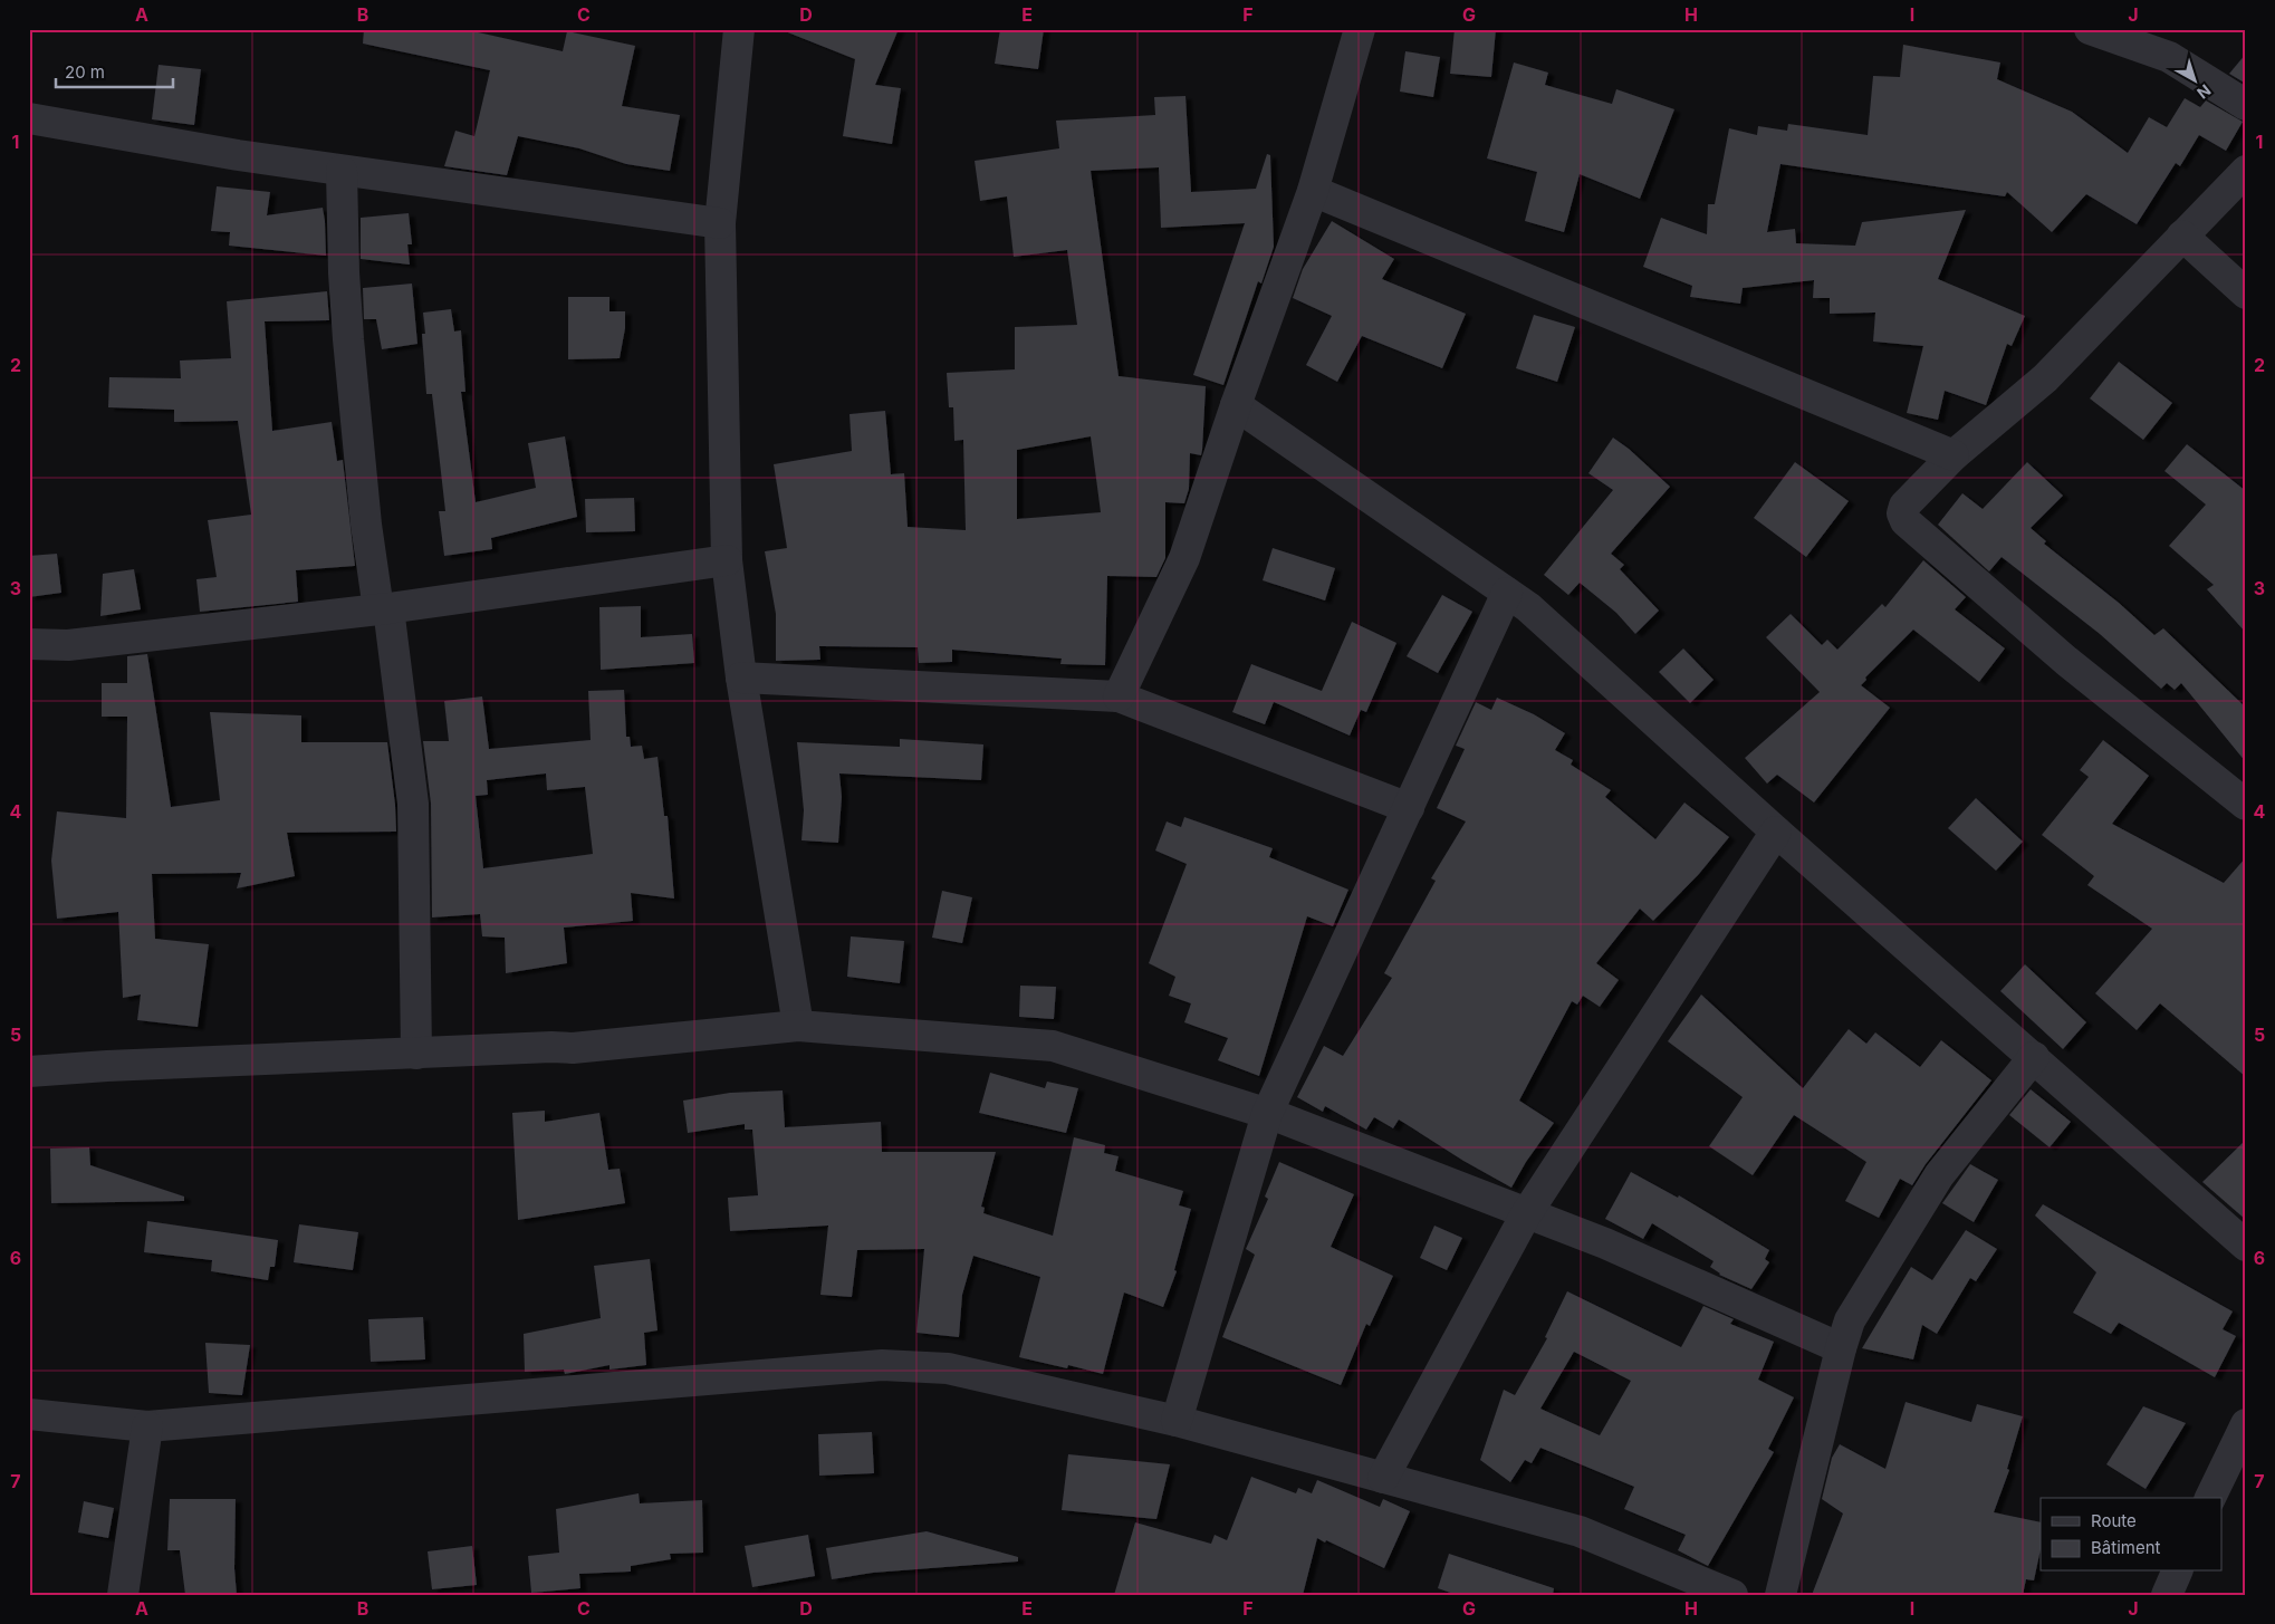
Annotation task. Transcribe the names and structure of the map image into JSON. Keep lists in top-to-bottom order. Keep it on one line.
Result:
{"legend":["Route","Bâtiment"],"scale_bar":"20 m","north":"bottom right","grid":{"columns":["A","B","C","D","E","F","G","H","I","J"],"rows":["1","2","3","4","5","6","7"]}}
